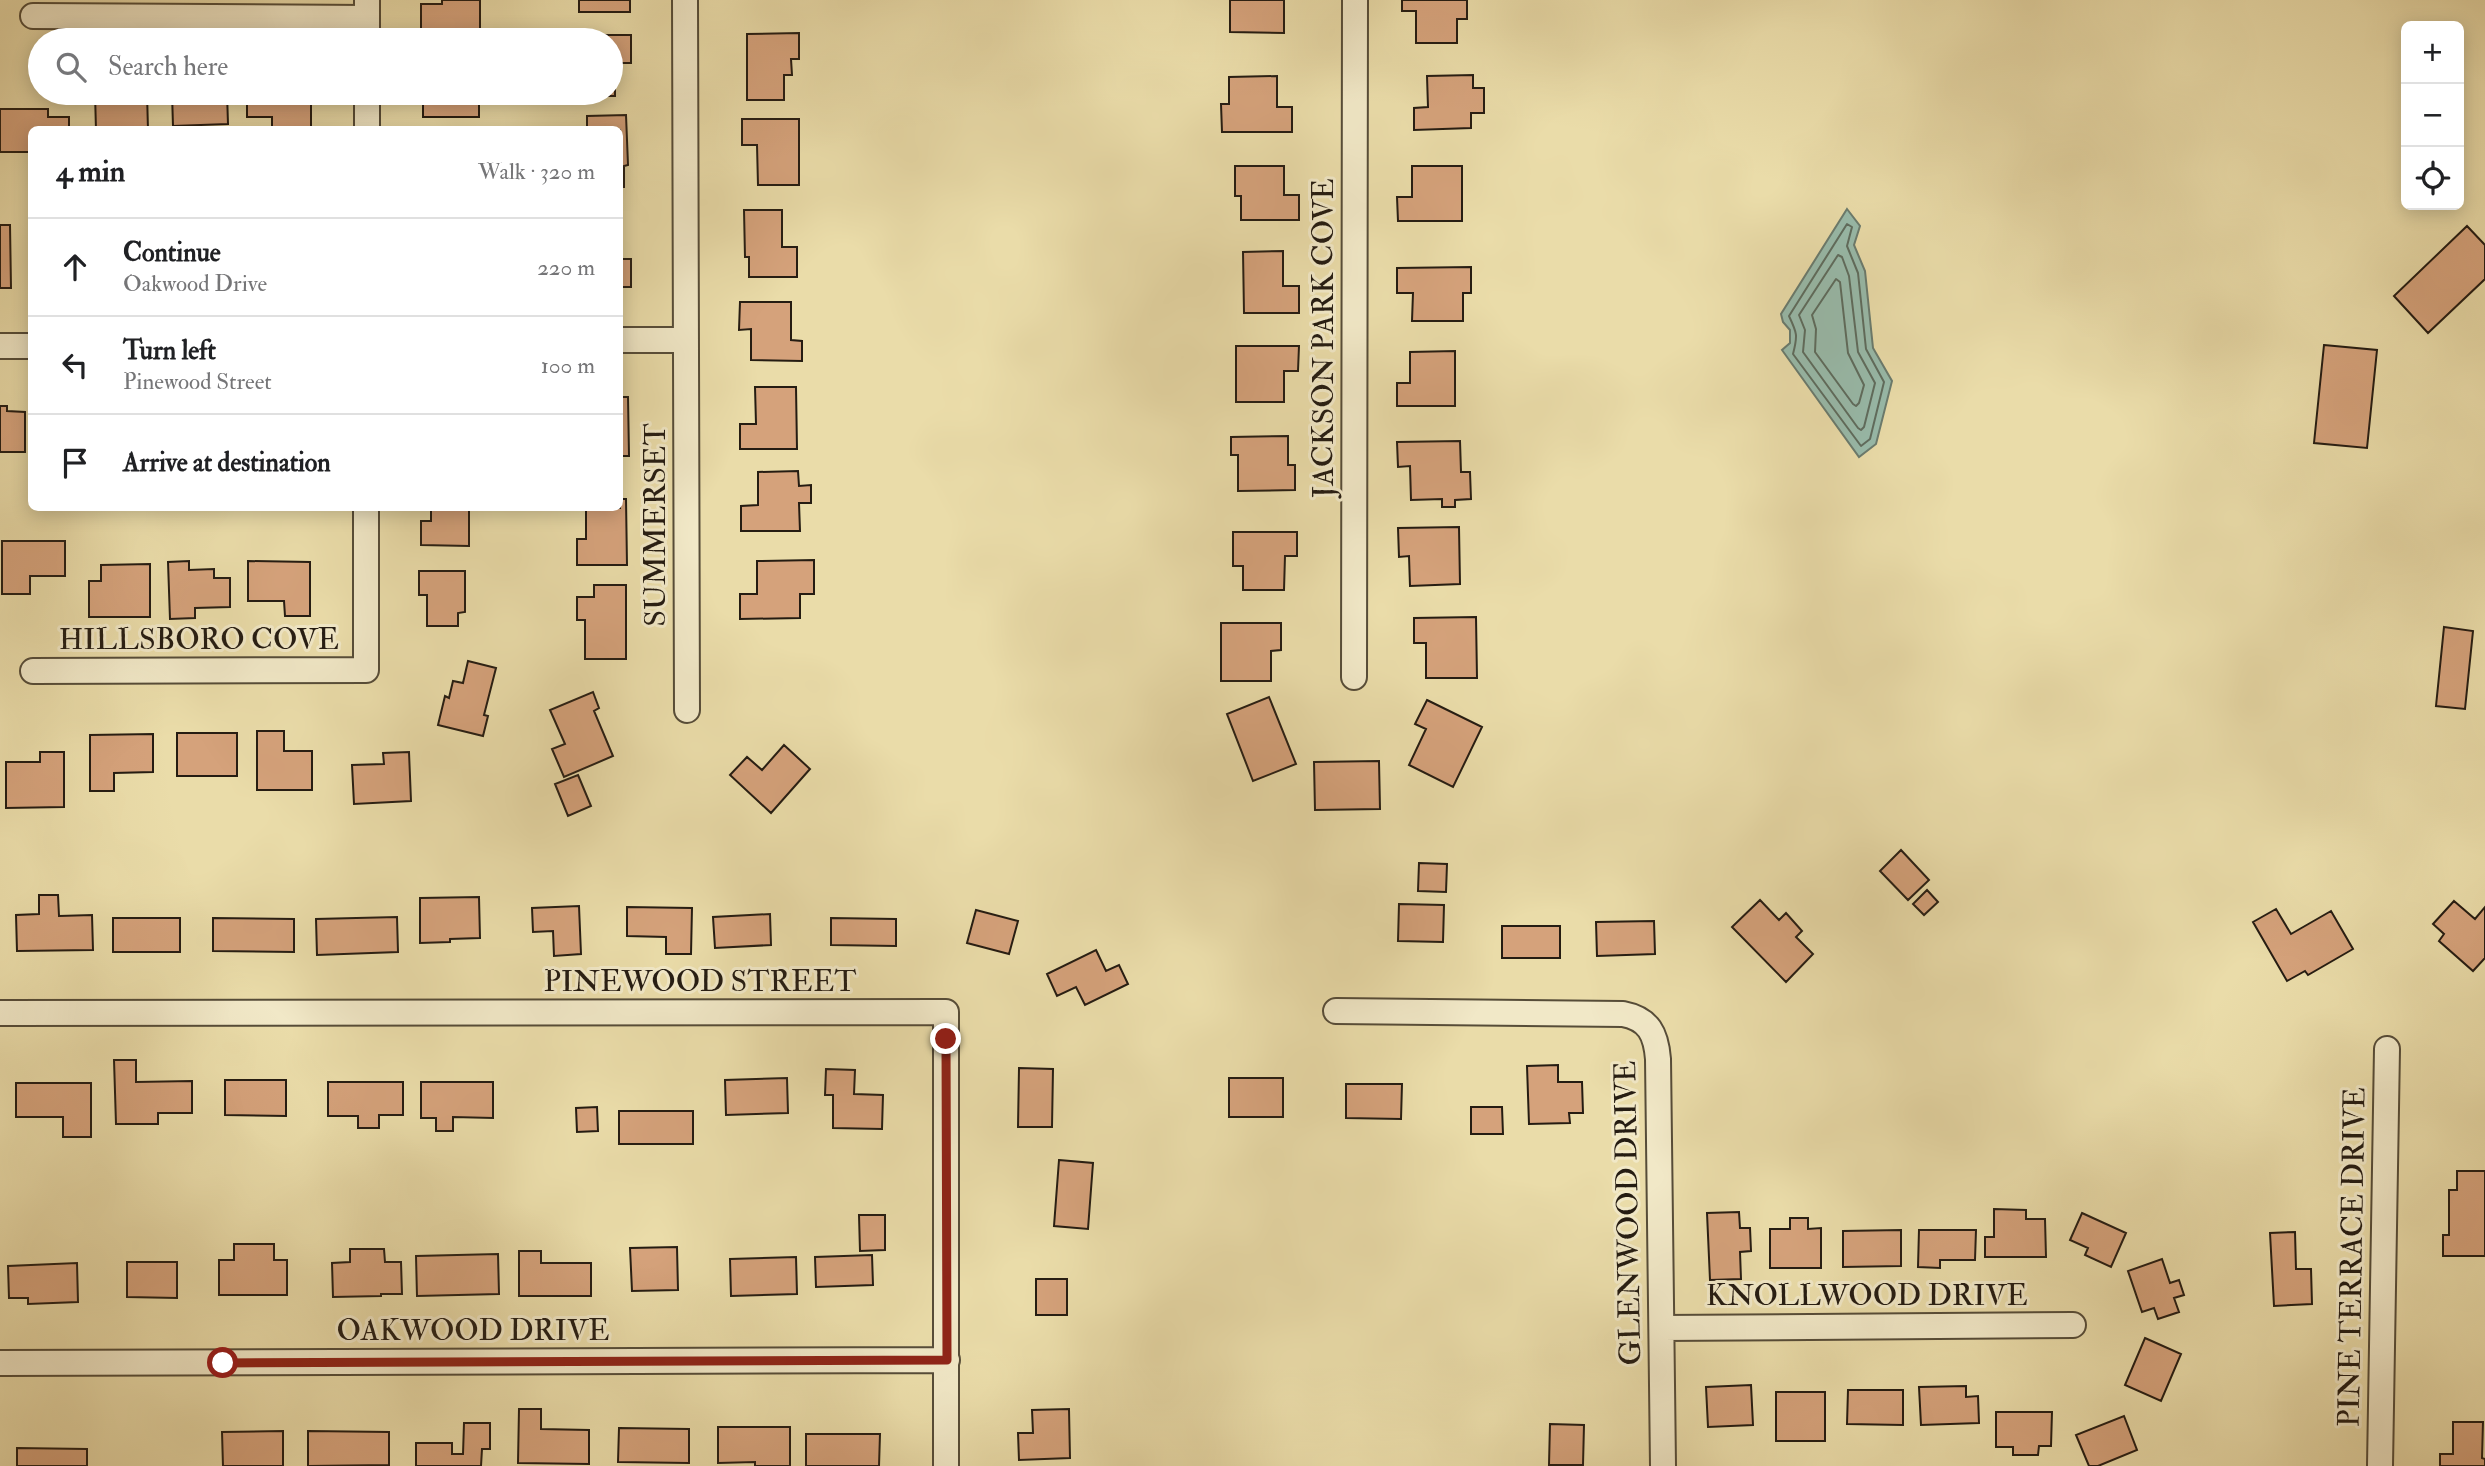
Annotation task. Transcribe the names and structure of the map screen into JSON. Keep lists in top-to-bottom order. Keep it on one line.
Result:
{"streets":{"street":["JACKSON PARK COVE","SUMMERSET","HILLSBORO COVE","PINEWOOD STREET","GLENWOOD DRIVE","PINE TERRACE DRIVE","KNOLLWOOD DRIVE","OAKWOOD DRIVE"]},"crossings":[["PINEWOOD STREET","OAKWOOD DRIVE"],["GLENWOOD DRIVE","KNOLLWOOD DRIVE"]],"page":{"map_buttons":["+","−"],"search":"Search here","heading":["4 min","Walk · 320 m"],"list":[["Continue","Oakwood Drive","220 m"],["Turn left","Pinewood Street","100 m"],"Arrive at destination"]}}
